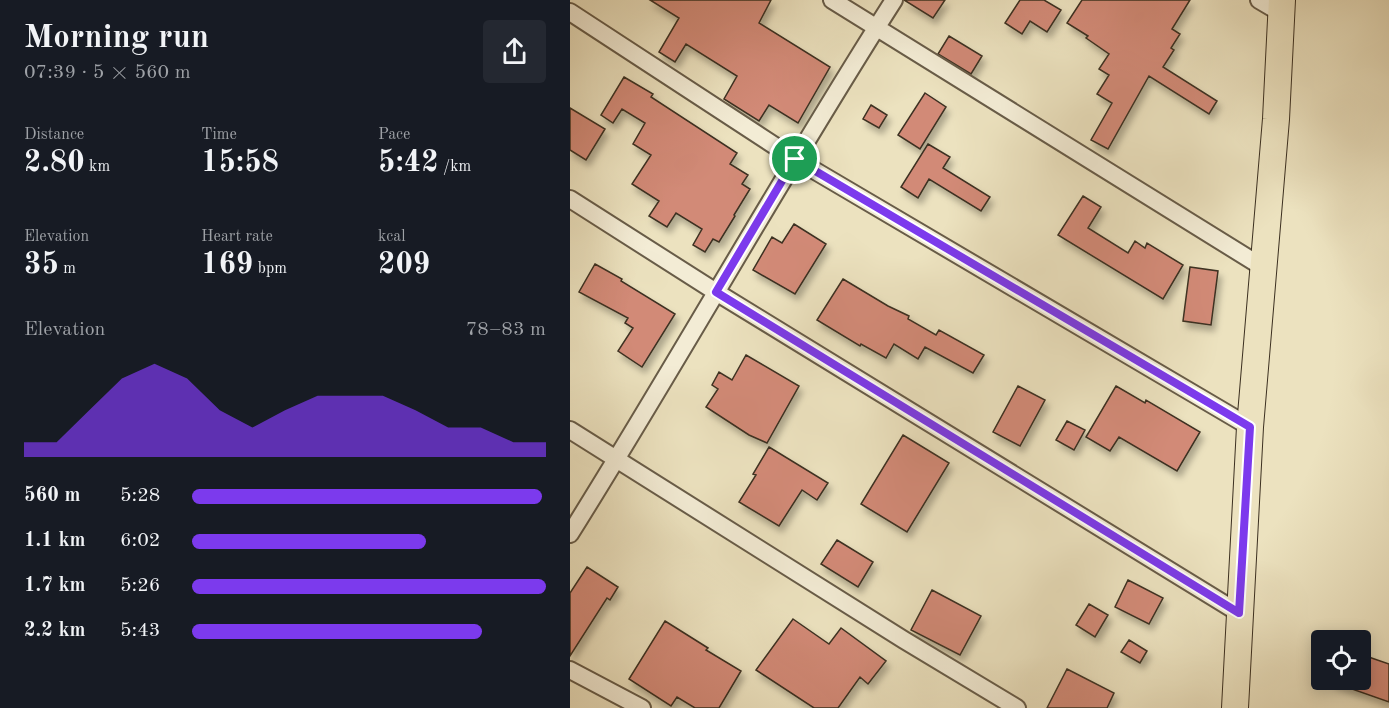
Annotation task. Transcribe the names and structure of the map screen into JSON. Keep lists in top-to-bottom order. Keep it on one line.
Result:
{"page":{"heading":["Morning run","07:39 · 5 × 560 m"],"stats":[["Distance","2.80 km"],["Time","15:58"],["Pace","5:42 /km"],["Elevation","35 m"],["Heart rate","169 bpm"],["kcal","209"]],"chart":["Elevation","78–83 m"],"list":[{"name":"560 m","note":"5:28"},{"name":"1.1 km","note":"6:02"},{"name":"1.7 km","note":"5:26"},{"name":"2.2 km","note":"5:43"}]}}
